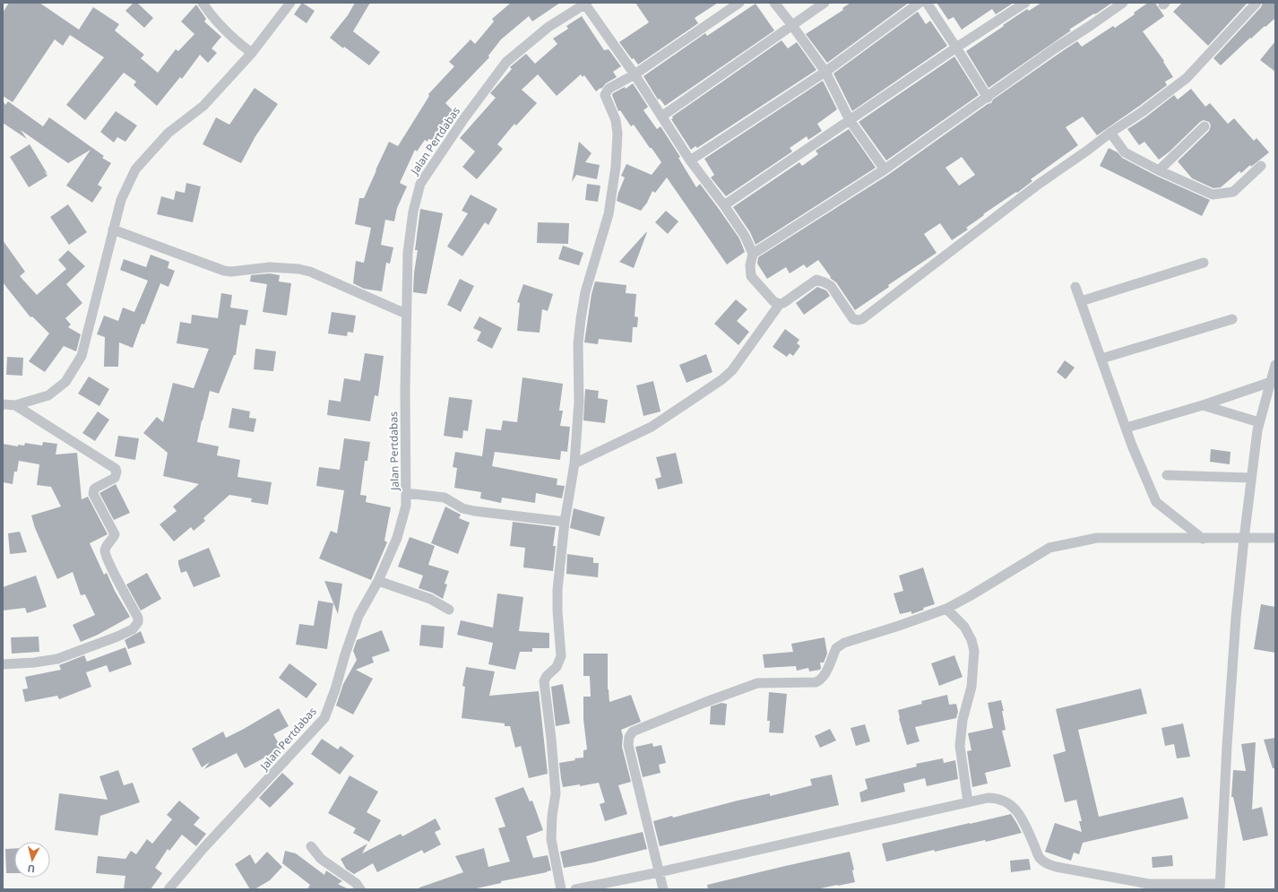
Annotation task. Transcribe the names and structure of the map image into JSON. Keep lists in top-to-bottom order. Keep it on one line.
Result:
{"streets":{"street":["Jalan Pertdabas"]},"north":"bottom"}
